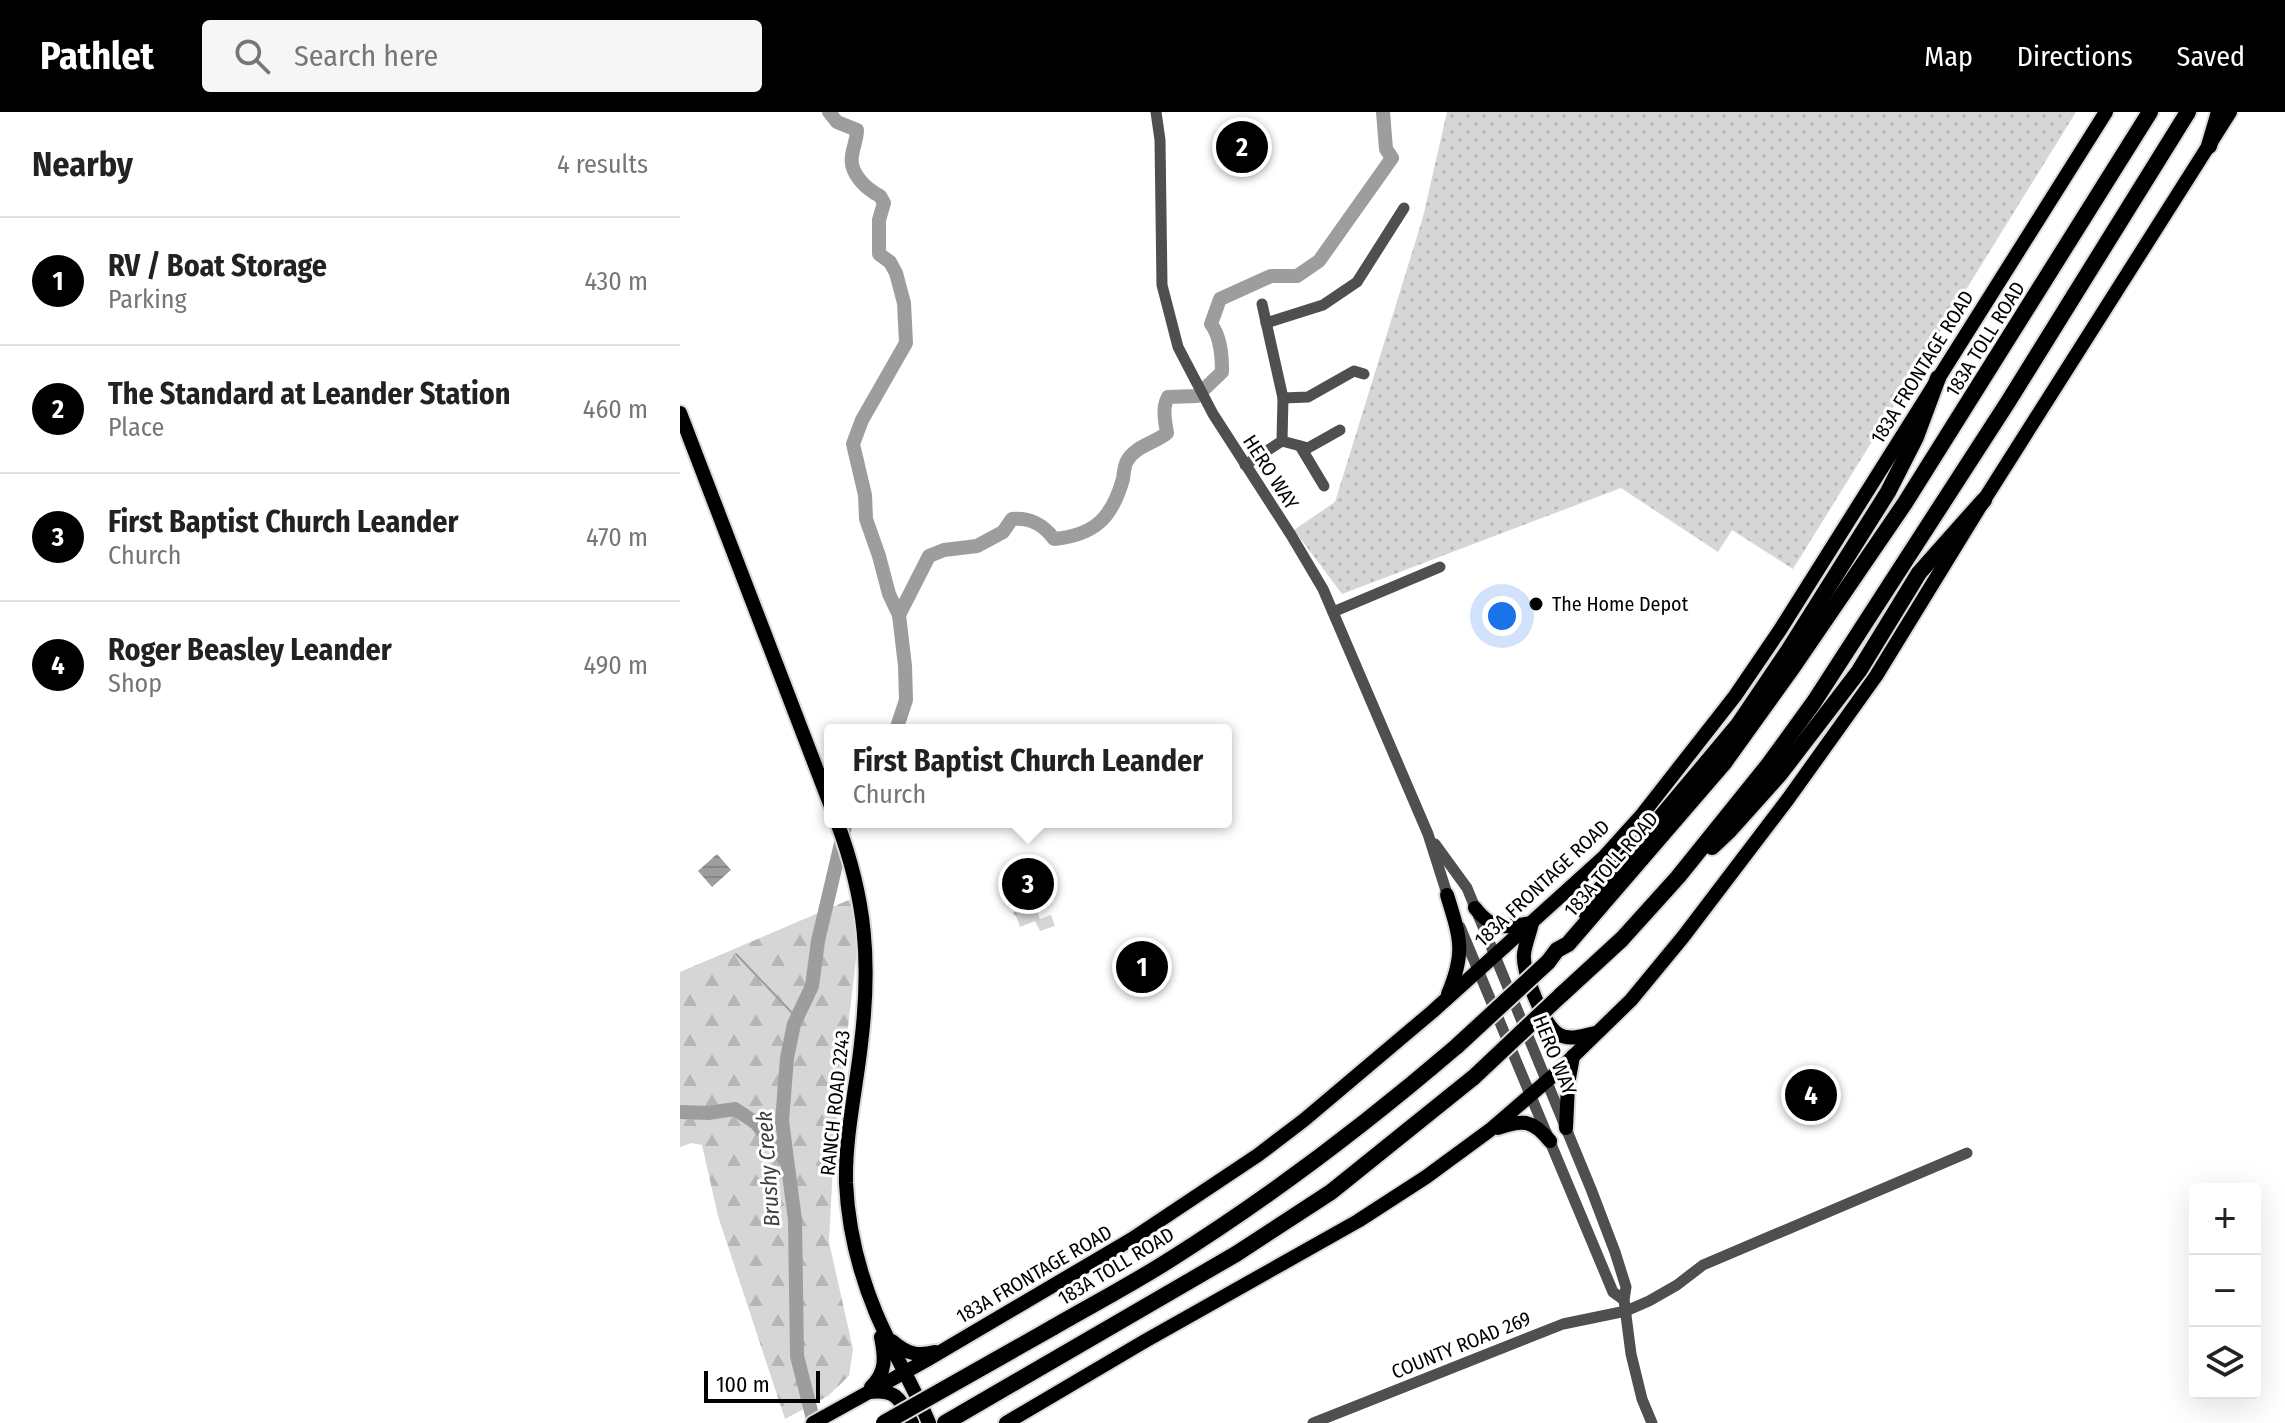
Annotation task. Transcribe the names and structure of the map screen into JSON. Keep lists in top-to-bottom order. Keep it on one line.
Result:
{"streets":{"highway":["183A TOLL ROAD"],"main road":["183A FRONTAGE ROAD","RANCH ROAD 2243"],"street":["HERO WAY","COUNTY ROAD 269"]},"crossings":[["183A FRONTAGE ROAD","HERO WAY"],["183A FRONTAGE ROAD","RANCH ROAD 2243"],["HERO WAY","COUNTY ROAD 269"]],"water":["Brushy Creek"],"places":["The Home Depot"],"scale_bar":"100 m","page":{"header":"Pathlet","search":"Search here","nav":["Map","Directions","Saved"],"heading":["Nearby","4 results"],"pins":["2","3","1","4"],"list":[{"mark":"1","name":"RV / Boat Storage","note":"Parking","value":"430 m"},{"mark":"2","name":"The Standard at Leander Station","note":"Place","value":"460 m"},{"mark":"3","name":"First Baptist Church Leander","note":"Church","value":"470 m"},{"mark":"4","name":"Roger Beasley Leander","note":"Shop","value":"490 m"}],"popup":["First Baptist Church Leander","Church"],"map_buttons":["+","−"],"scale":"100 m"}}
